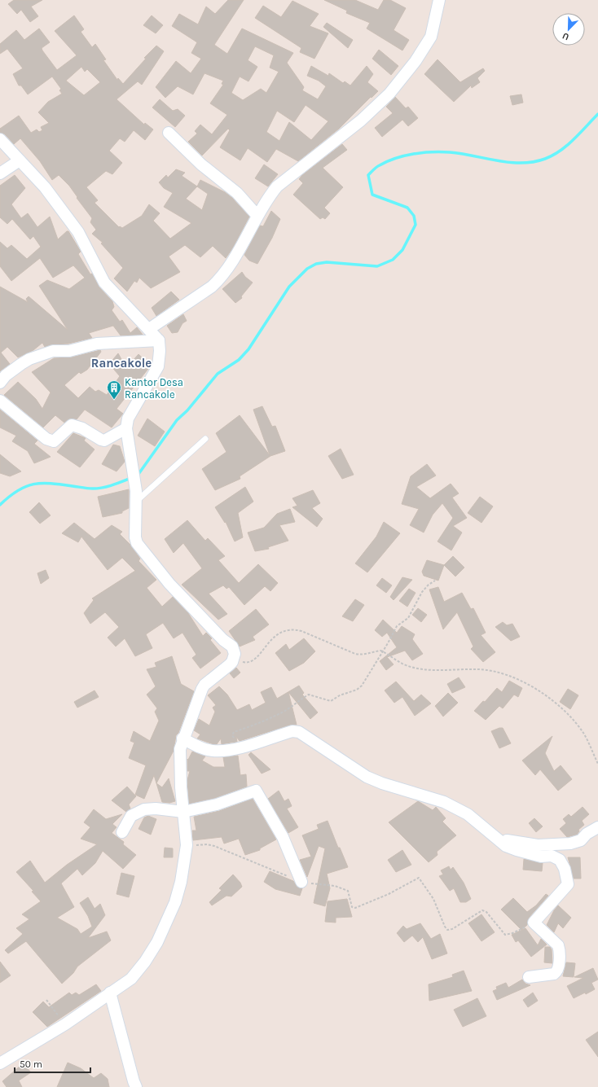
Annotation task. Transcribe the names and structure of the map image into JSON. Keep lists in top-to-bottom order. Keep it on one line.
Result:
{"districts":["Rancakole"],"places":{"building":["Kantor Desa Rancakole"]},"scale_bar":"50 m","north":"bottom left"}
